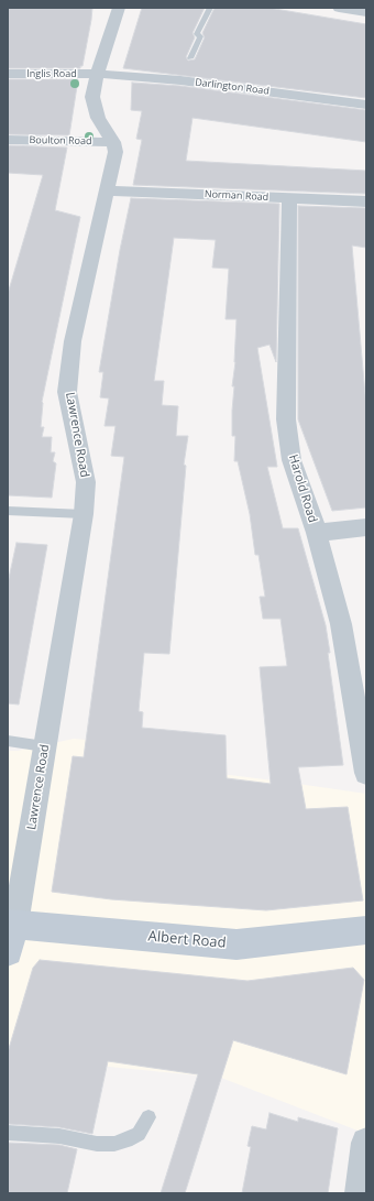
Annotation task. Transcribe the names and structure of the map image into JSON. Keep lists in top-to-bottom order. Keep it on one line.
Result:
{"streets":{"main road":["Albert Road"],"street":["Inglis Road","Darlington Road","Boulton Road","Norman Road","Lawrence Road","Harold Road"]},"crossings":[["Inglis Road","Darlington Road"],["Boulton Road","Lawrence Road"],["Norman Road","Lawrence Road"],["Norman Road","Harold Road"],["Lawrence Road","Albert Road"]]}
